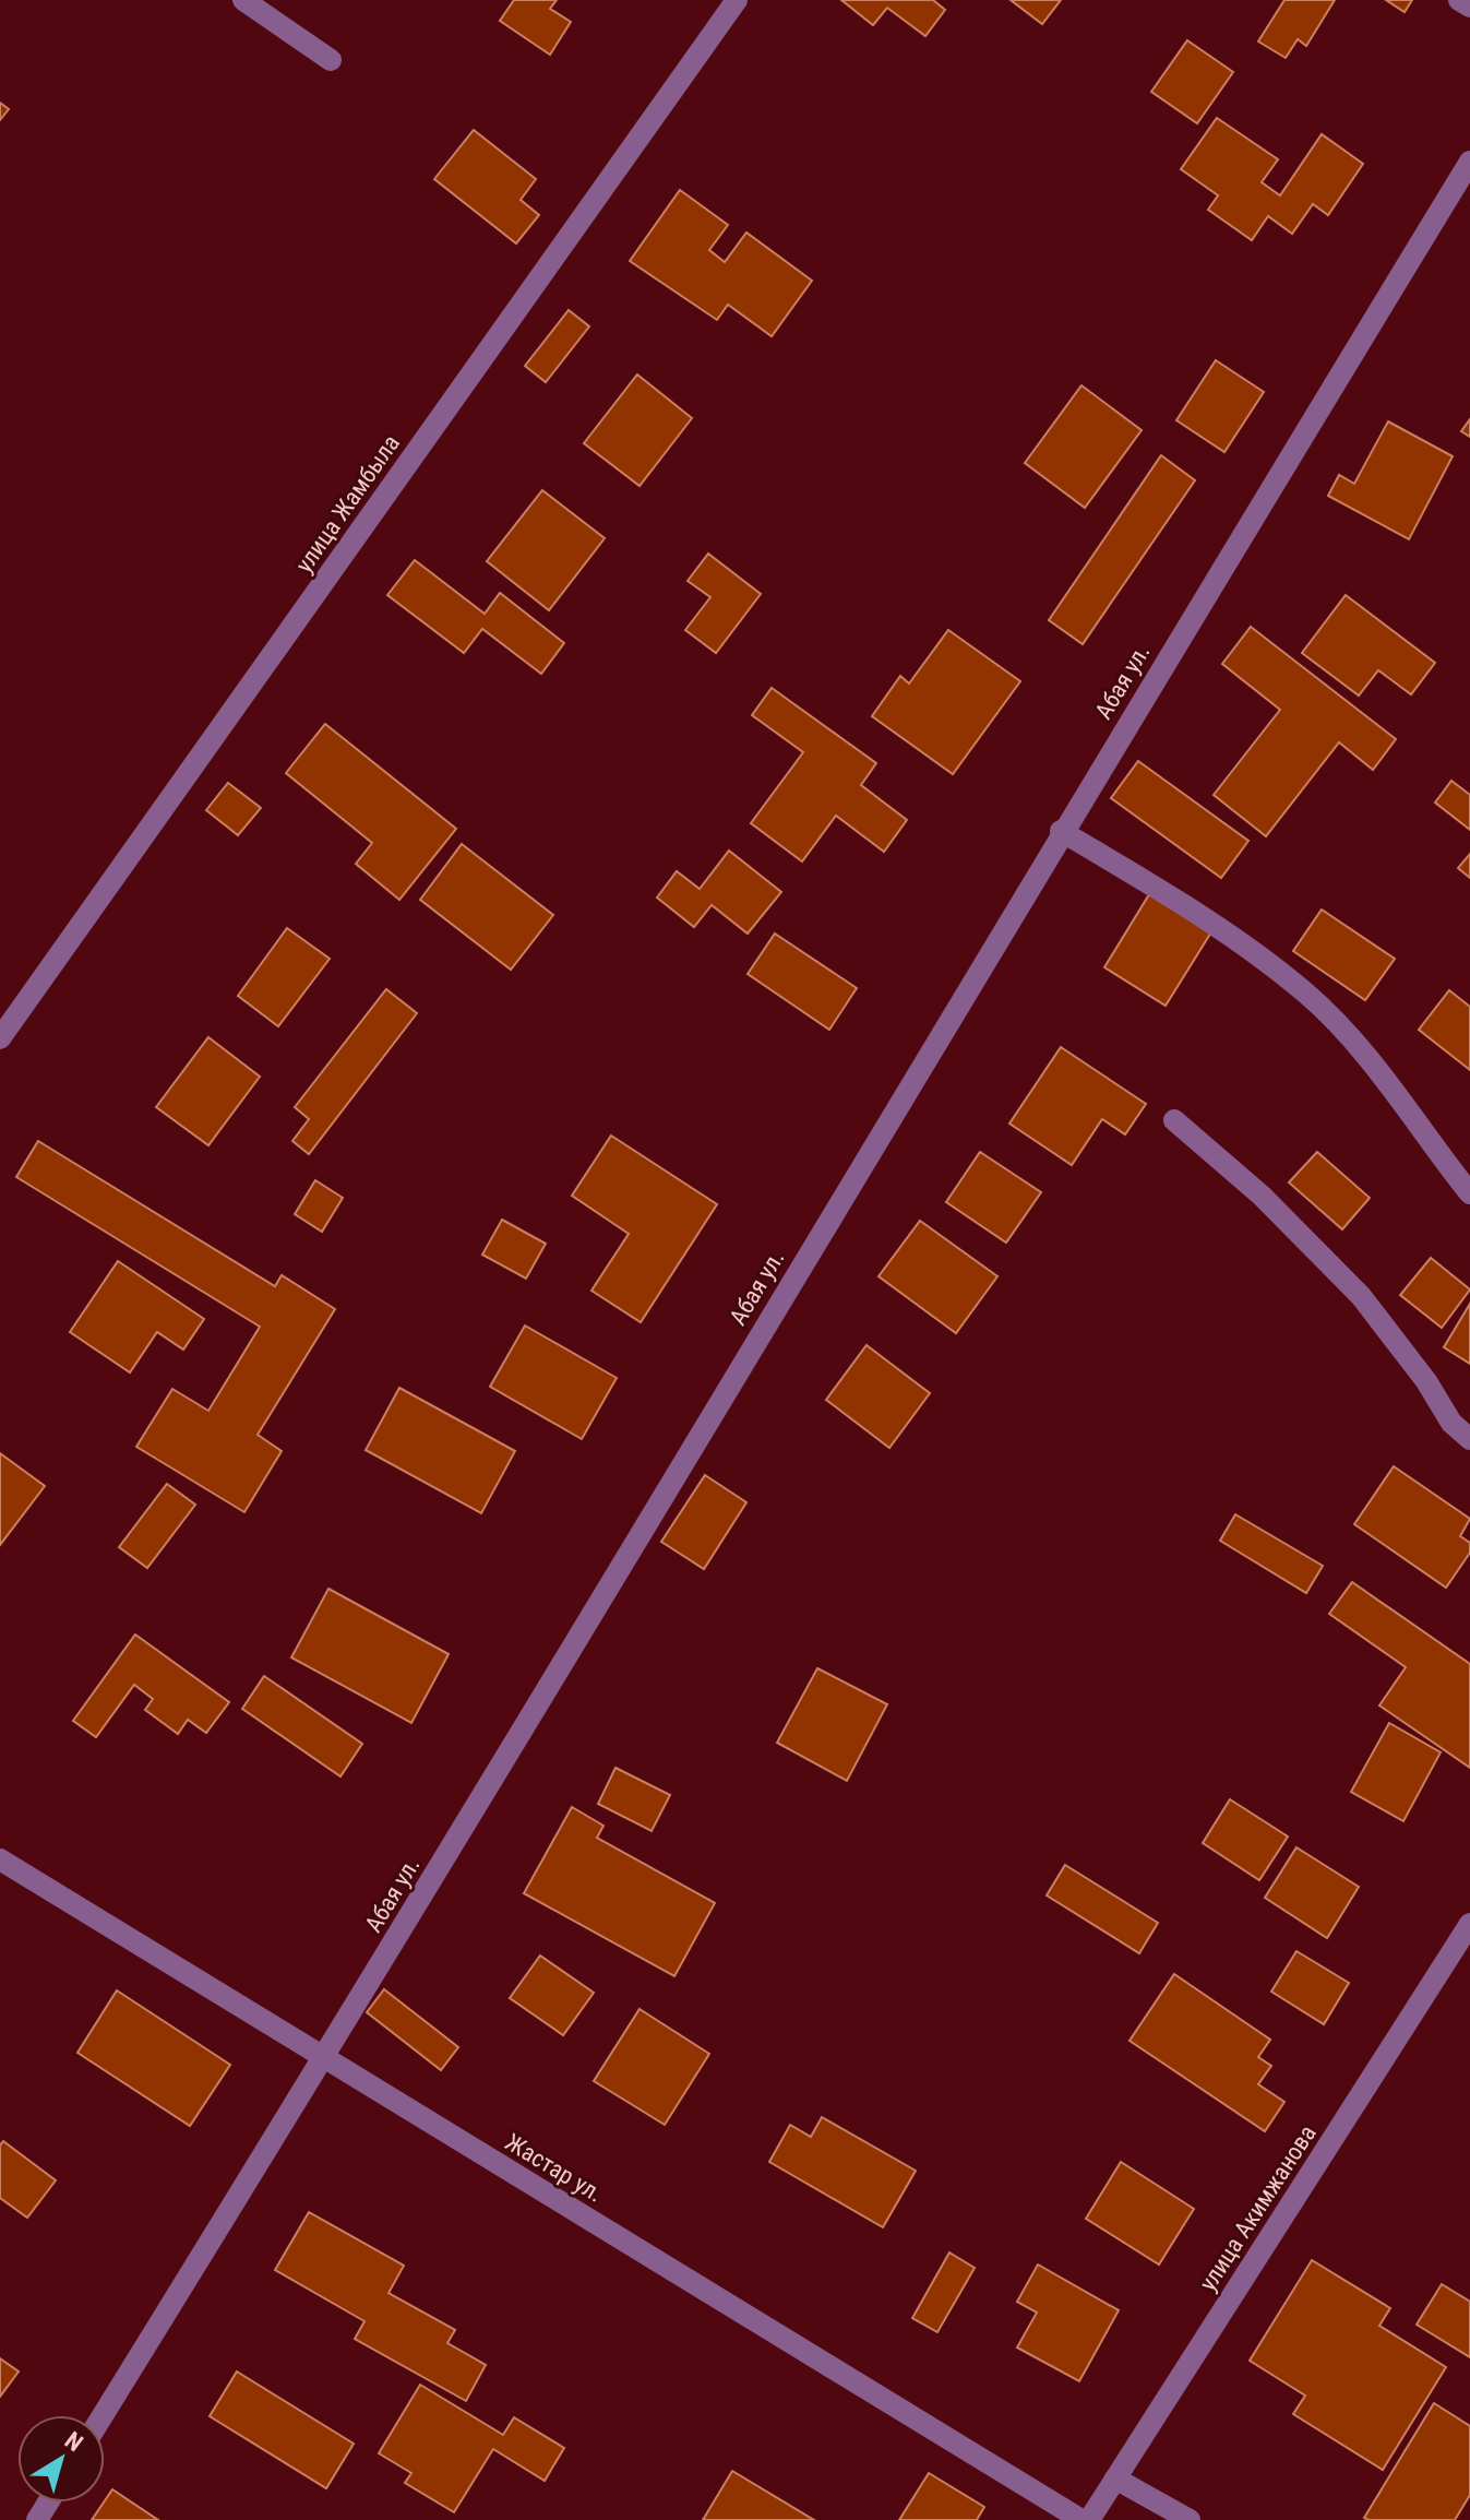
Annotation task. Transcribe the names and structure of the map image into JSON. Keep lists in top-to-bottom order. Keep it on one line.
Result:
{"streets":{"street":["улица Жамбыла","Абая ул.","Жастар ул.","улица Акимжанова"]},"crossings":[["Абая ул.","Жастар ул."]],"north":"top right"}
